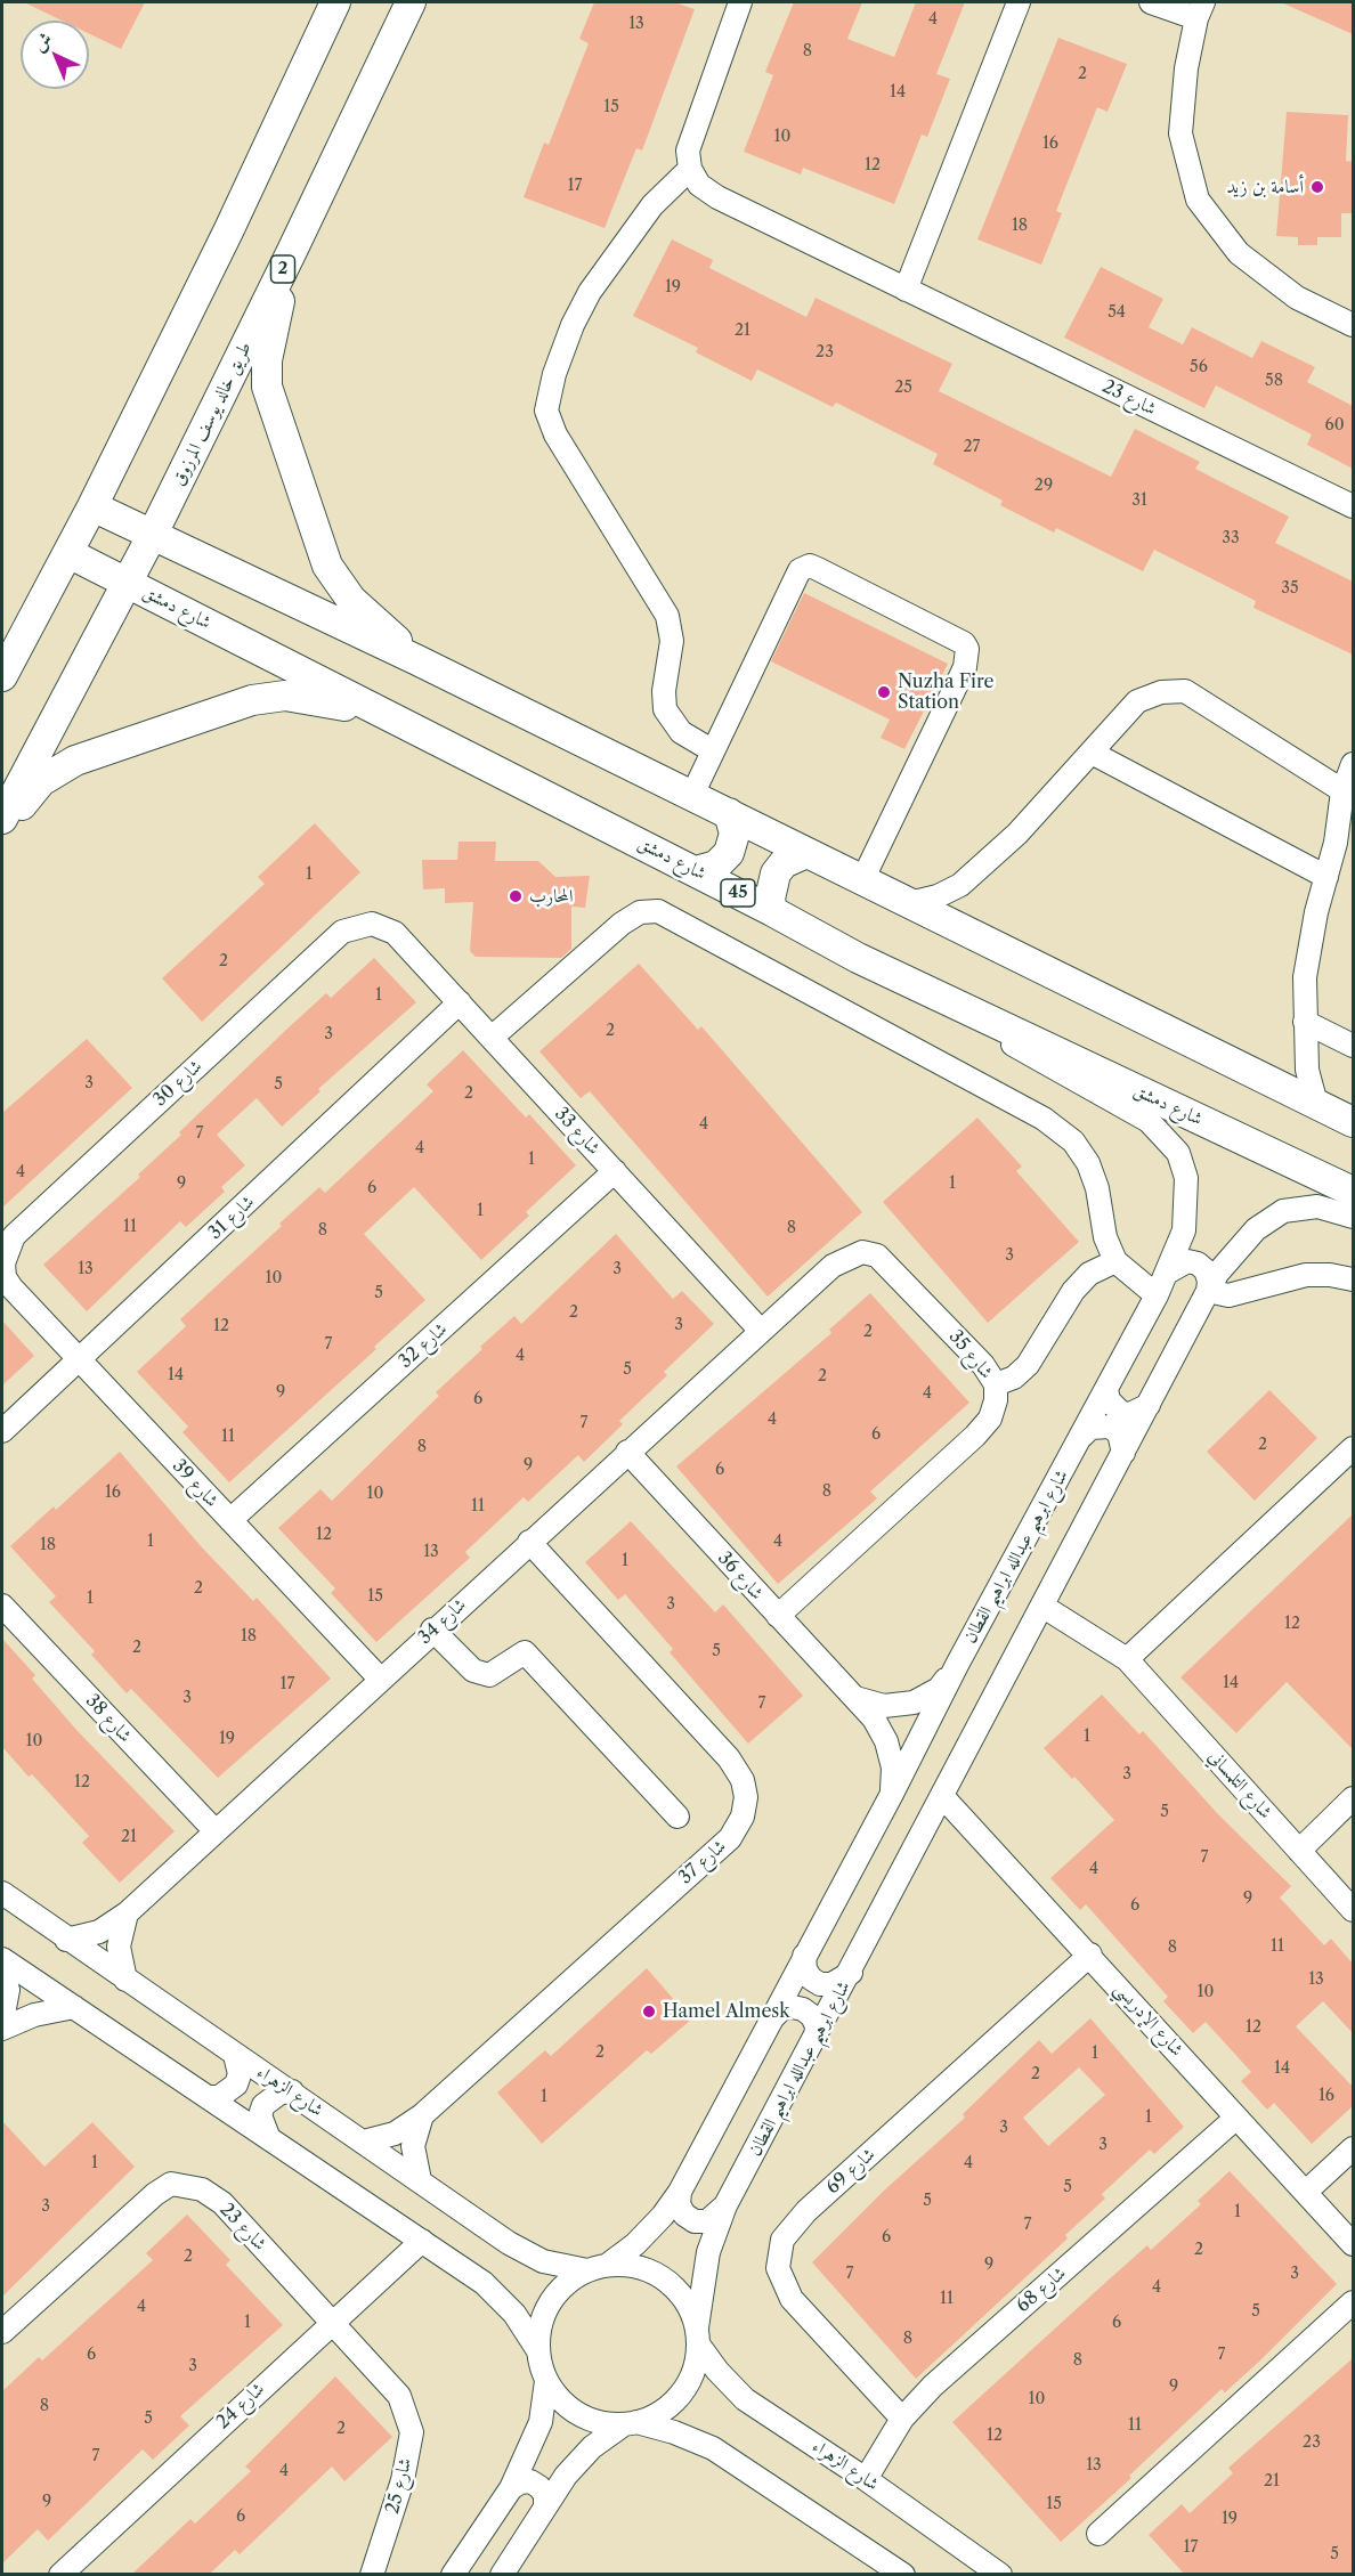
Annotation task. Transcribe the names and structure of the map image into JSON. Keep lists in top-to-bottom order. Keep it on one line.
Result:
{"streets":{"main road":["2","طريق خالد يوسف المرزوق","شارع دمشق","45"],"street":["شارع 23","شارع 30","شارع 33","شارع 31","شارع 32","شارع 35","شارع 39","شارع ابرهيم عبدالله ابراهيم القطان","شارع 36","شارع 34","شارع 38","شارع التلمساني","شارع 37","شارع الإدريسي","شارع الزهراء","شارع 69","شارع 68","شارع 24","شارع 25"]},"crossings":[["شارع 23","شارع 24"],["شارع 23","شارع 25"],["طريق خالد يوسف المرزوق","شارع دمشق"],["شارع دمشق","شارع ابرهيم عبدالله ابراهيم القطان"],["شارع 30","شارع 33"],["شارع 30","شارع 39"],["شارع 33","شارع 31"],["شارع 33","شارع 32"],["شارع 33","شارع 35"],["شارع 33","شارع 34"],["شارع 31","شارع 39"],["شارع 32","شارع 39"],["شارع 35","شارع 36"],["شارع 35","شارع 34"],["شارع 39","شارع 34"],["شارع ابرهيم عبدالله ابراهيم القطان","شارع 36"],["شارع ابرهيم عبدالله ابراهيم القطان","شارع التلمساني"],["شارع ابرهيم عبدالله ابراهيم القطان","شارع الإدريسي"],["شارع ابرهيم عبدالله ابراهيم القطان","شارع الزهراء"],["شارع 36","شارع 34"],["شارع 34","شارع 38"],["شارع 34","شارع 37"],["شارع 34","شارع الزهراء"],["شارع 37","شارع الزهراء"],["شارع الإدريسي","شارع 69"],["شارع الإدريسي","شارع 68"],["شارع الزهراء","شارع 68"],["شارع 69","شارع 68"]],"places":["أسامة بن زيد","Nuzha Fire Station","المحارب","Hamel Almesk"],"house_numbers":["4","13","8","2","14","15","10","16","12","17","18","19","54","21","23","56","58","25","60","27","29","31","33","35","1","2","1","2","3","3","5","2","4","7","4","1","4","9","1","6","1","11","8","8","3","13","3","10","5","2","3","12","2","7","4","5","14","2","9","4","6","4","7","6","11","2","8","9","6","8","16","10","11","12","1","4","18","13","1","2","15","1","3","12","18","2","5","14","17","3","7","1","19","10","3","12","5","21","7","4","9","6","11","8","13","10","12","2","1","14","2","16","1","1","3","3","1","4","5","5","3","1","7","6","2","2","9","7","3","4","11","4","5","1","6","8","6","7","8","3","9","10","8","5","11","2","12","23","7","13","4","21","9","15","6","19","17","5"],"north":"top left"}
